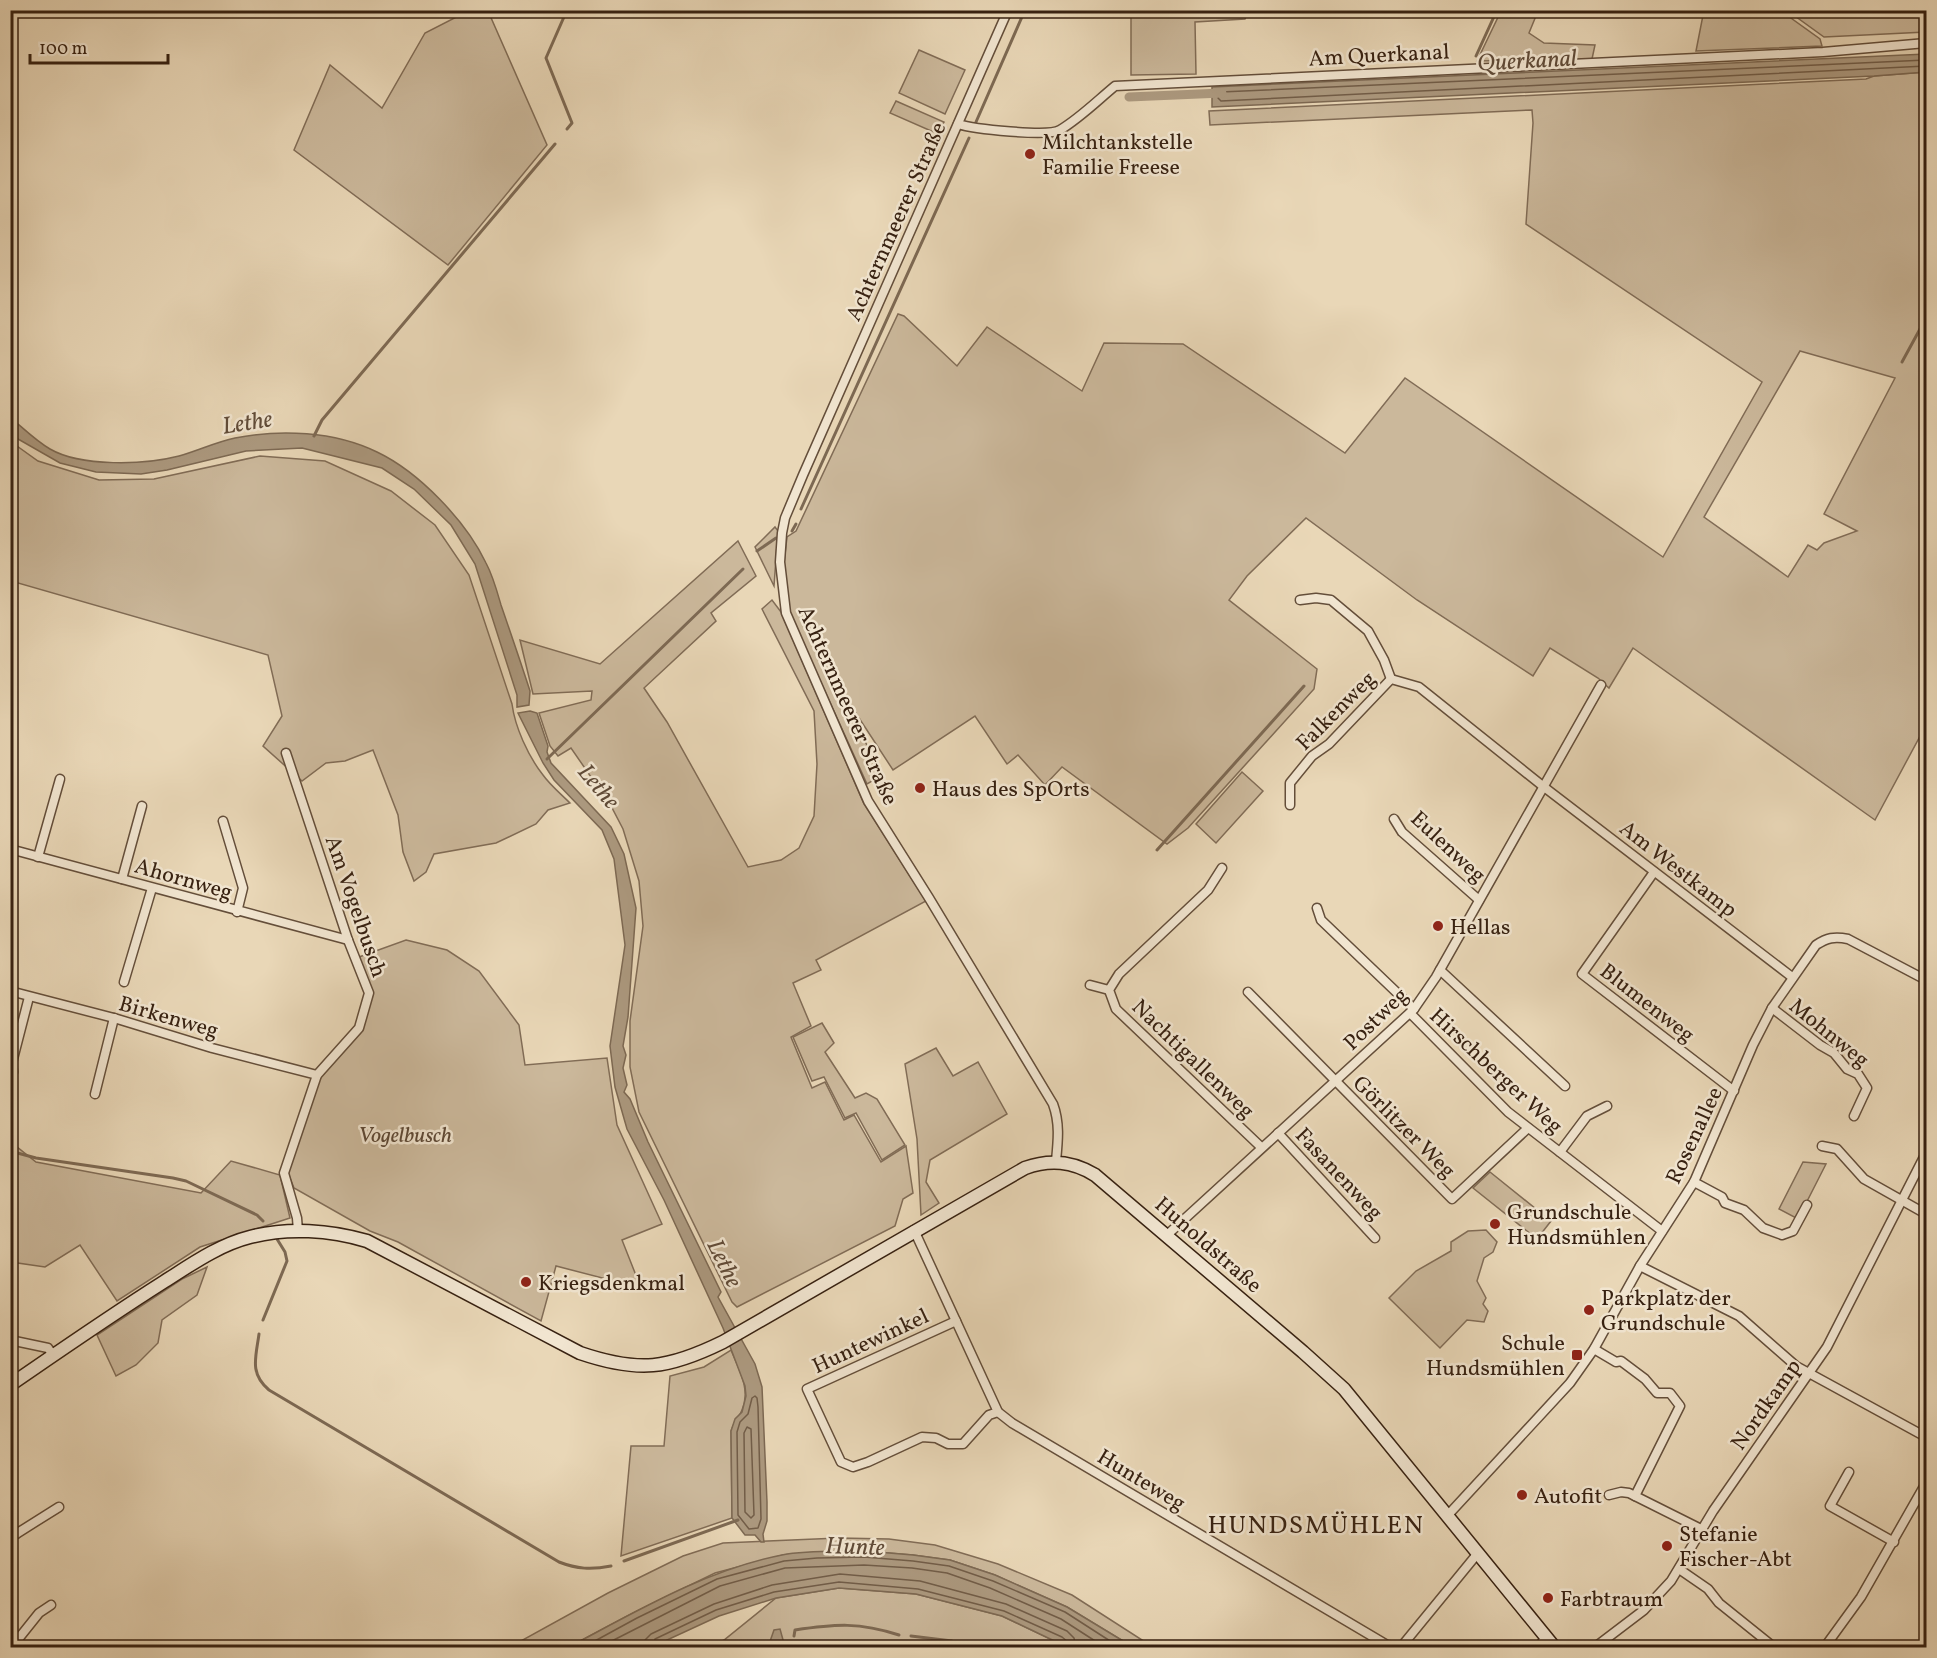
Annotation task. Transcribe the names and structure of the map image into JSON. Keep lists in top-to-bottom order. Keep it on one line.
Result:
{"streets":{"street":["Am Querkanal","Achternmeerer Straße","Falkenweg","Eulenweg","Am Westkamp","Ahornweg","Am Vogelbusch","Blumenweg","Birkenweg","Postweg","Mohnweg","Nachtigallenweg","Hirschberger Weg","Görlitzer Weg","Rosenallee","Fasanenweg","Hunoldstraße","Huntewinkel","Nordkamp","Hunteweg"]},"crossings":[["Am Querkanal","Achternmeerer Straße"],["Achternmeerer Straße","Hunoldstraße"],["Falkenweg","Am Westkamp"],["Falkenweg","Postweg"],["Eulenweg","Postweg"],["Am Westkamp","Blumenweg"],["Am Westkamp","Postweg"],["Am Westkamp","Rosenallee"],["Ahornweg","Am Vogelbusch"],["Am Vogelbusch","Birkenweg"],["Am Vogelbusch","Hunoldstraße"],["Blumenweg","Rosenallee"],["Postweg","Nachtigallenweg"],["Postweg","Hirschberger Weg"],["Postweg","Görlitzer Weg"],["Postweg","Fasanenweg"],["Postweg","Hunoldstraße"],["Mohnweg","Rosenallee"],["Hirschberger Weg","Görlitzer Weg"],["Hirschberger Weg","Rosenallee"],["Rosenallee","Hunoldstraße"],["Hunoldstraße","Hunteweg"],["Huntewinkel","Hunteweg"]],"districts":["HUNDSMÜHLEN"],"water":["Querkanal","Lethe","Hunte"],"parks":["Vogelbusch"],"places":{"other":["Milchtankstelle Familie Freese","Haus des SpOrts","Hellas","Grundschule Hundsmühlen","Kriegsdenkmal","Parkplatz der Grundschule","Autofit","Stefanie Fischer-Abt","Farbtraum"],"transit":["Schule Hundsmühlen"]},"scale_bar":"100 m"}
